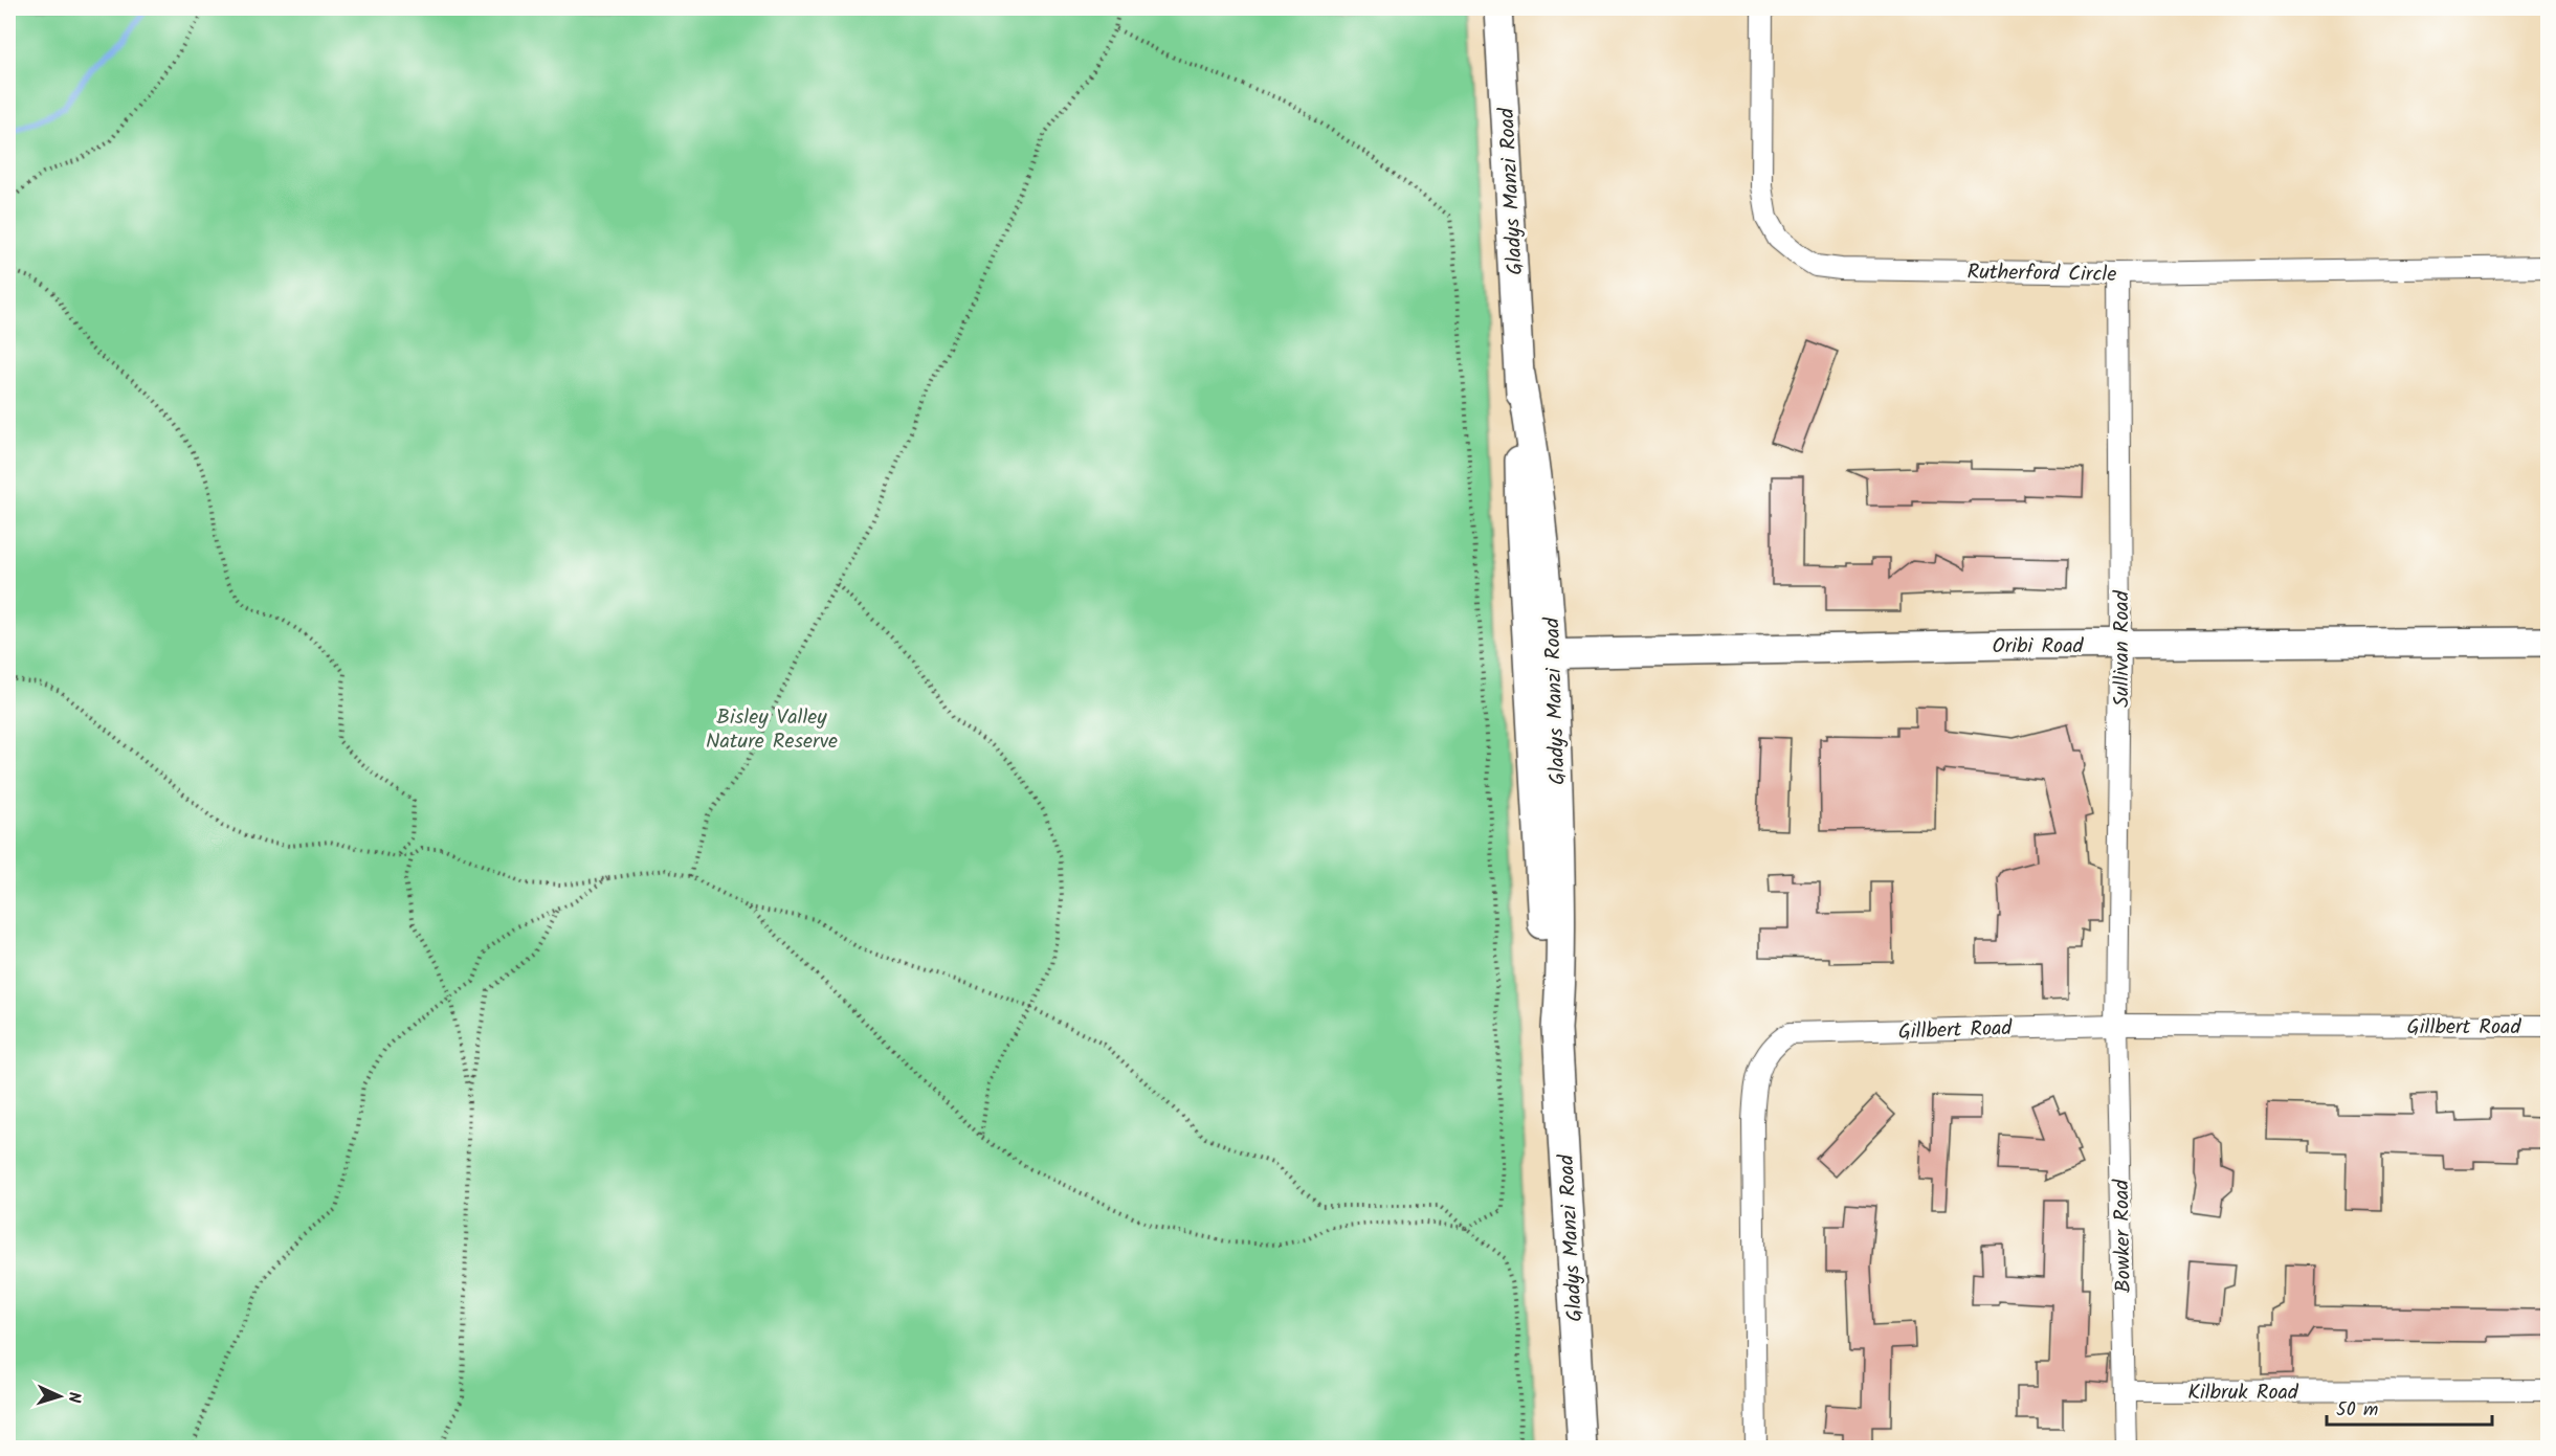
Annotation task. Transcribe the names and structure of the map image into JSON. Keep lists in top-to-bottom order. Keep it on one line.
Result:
{"streets":{"main road":["Gladys Manzi Road","Oribi Road"],"street":["Rutherford Circle","Sullivan Road","Gillbert Road","Bowker Road","Kilbruk Road"]},"crossings":[["Gladys Manzi Road","Oribi Road"],["Rutherford Circle","Sullivan Road"],["Oribi Road","Sullivan Road"],["Sullivan Road","Gillbert Road"],["Sullivan Road","Bowker Road"],["Gillbert Road","Bowker Road"],["Bowker Road","Kilbruk Road"]],"parks":["Bisley Valley Nature Reserve"],"scale_bar":"50 m","north":"right"}
